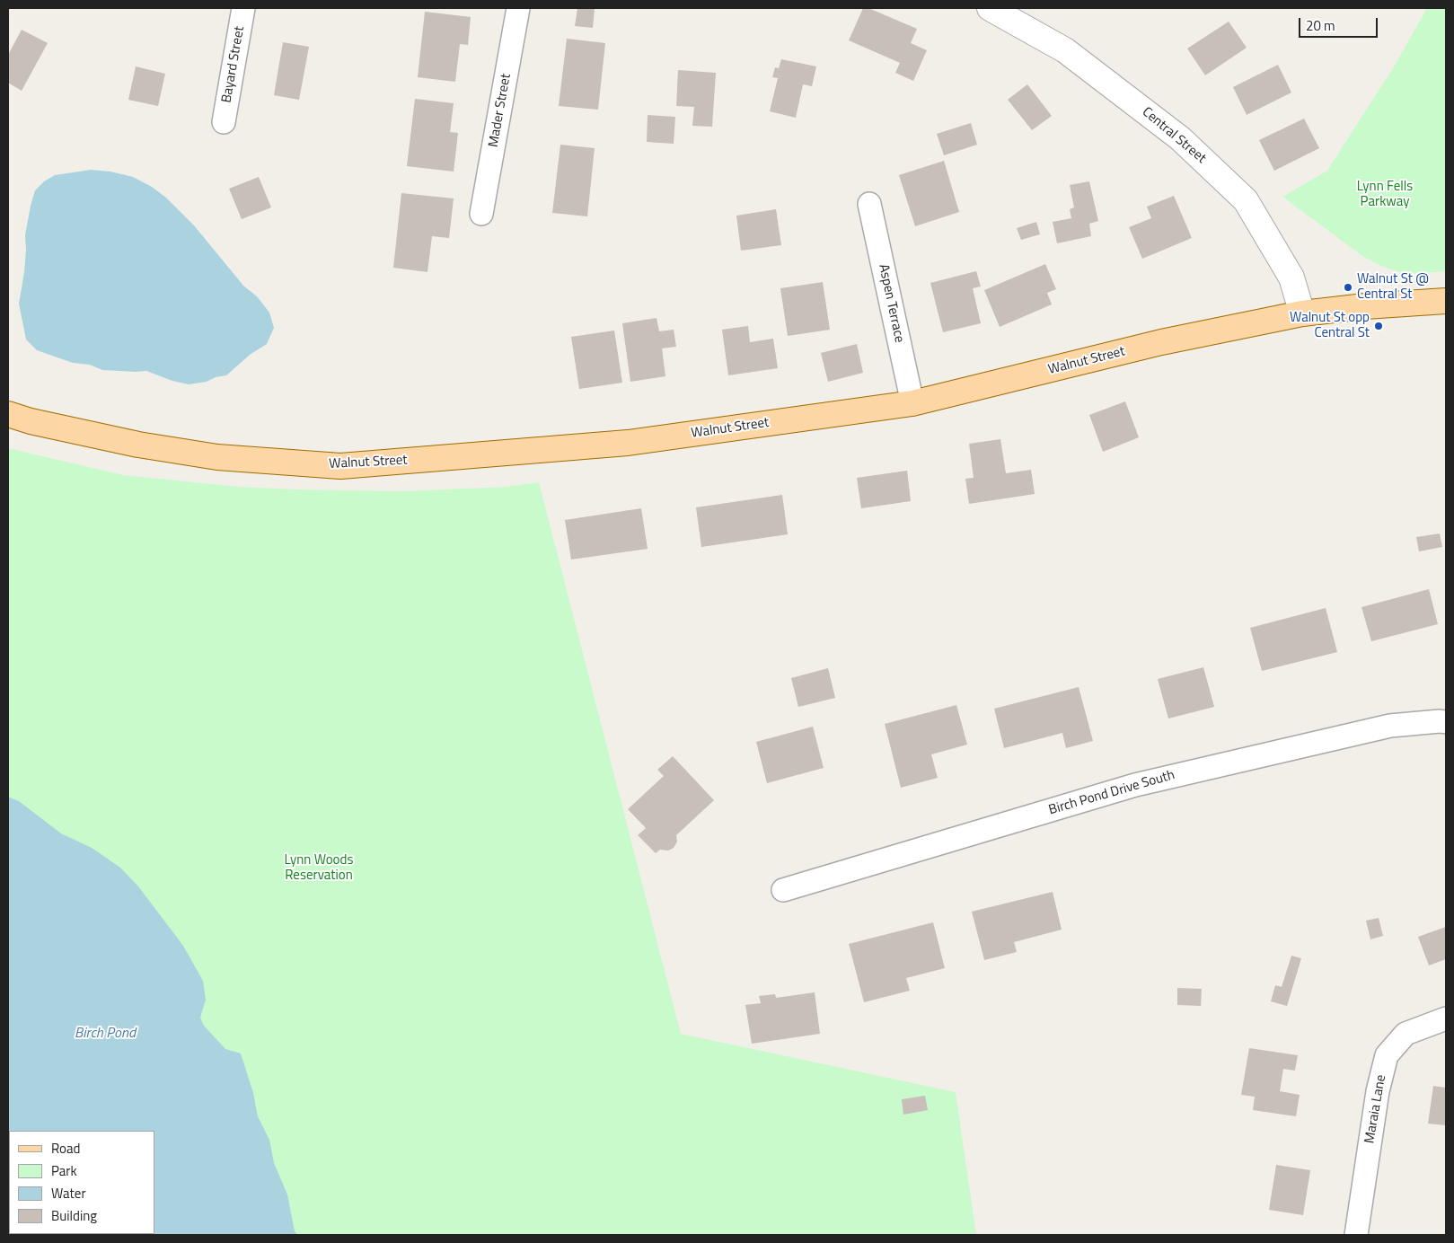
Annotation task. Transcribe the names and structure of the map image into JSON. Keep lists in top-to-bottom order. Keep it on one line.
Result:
{"streets":{"main road":["Walnut Street"],"street":["Bayard Street","Mader Street","Central Street","Aspen Terrace","Birch Pond Drive South","Maraia Lane"]},"crossings":[["Central Street","Walnut Street"],["Aspen Terrace","Walnut Street"]],"water":["Birch Pond"],"parks":["Lynn Fells Parkway","Lynn Woods Reservation"],"places":["Walnut St @ Central St","Walnut St opp Central St"],"legend":["Road","Park","Water","Building"],"scale_bar":"20 m"}
